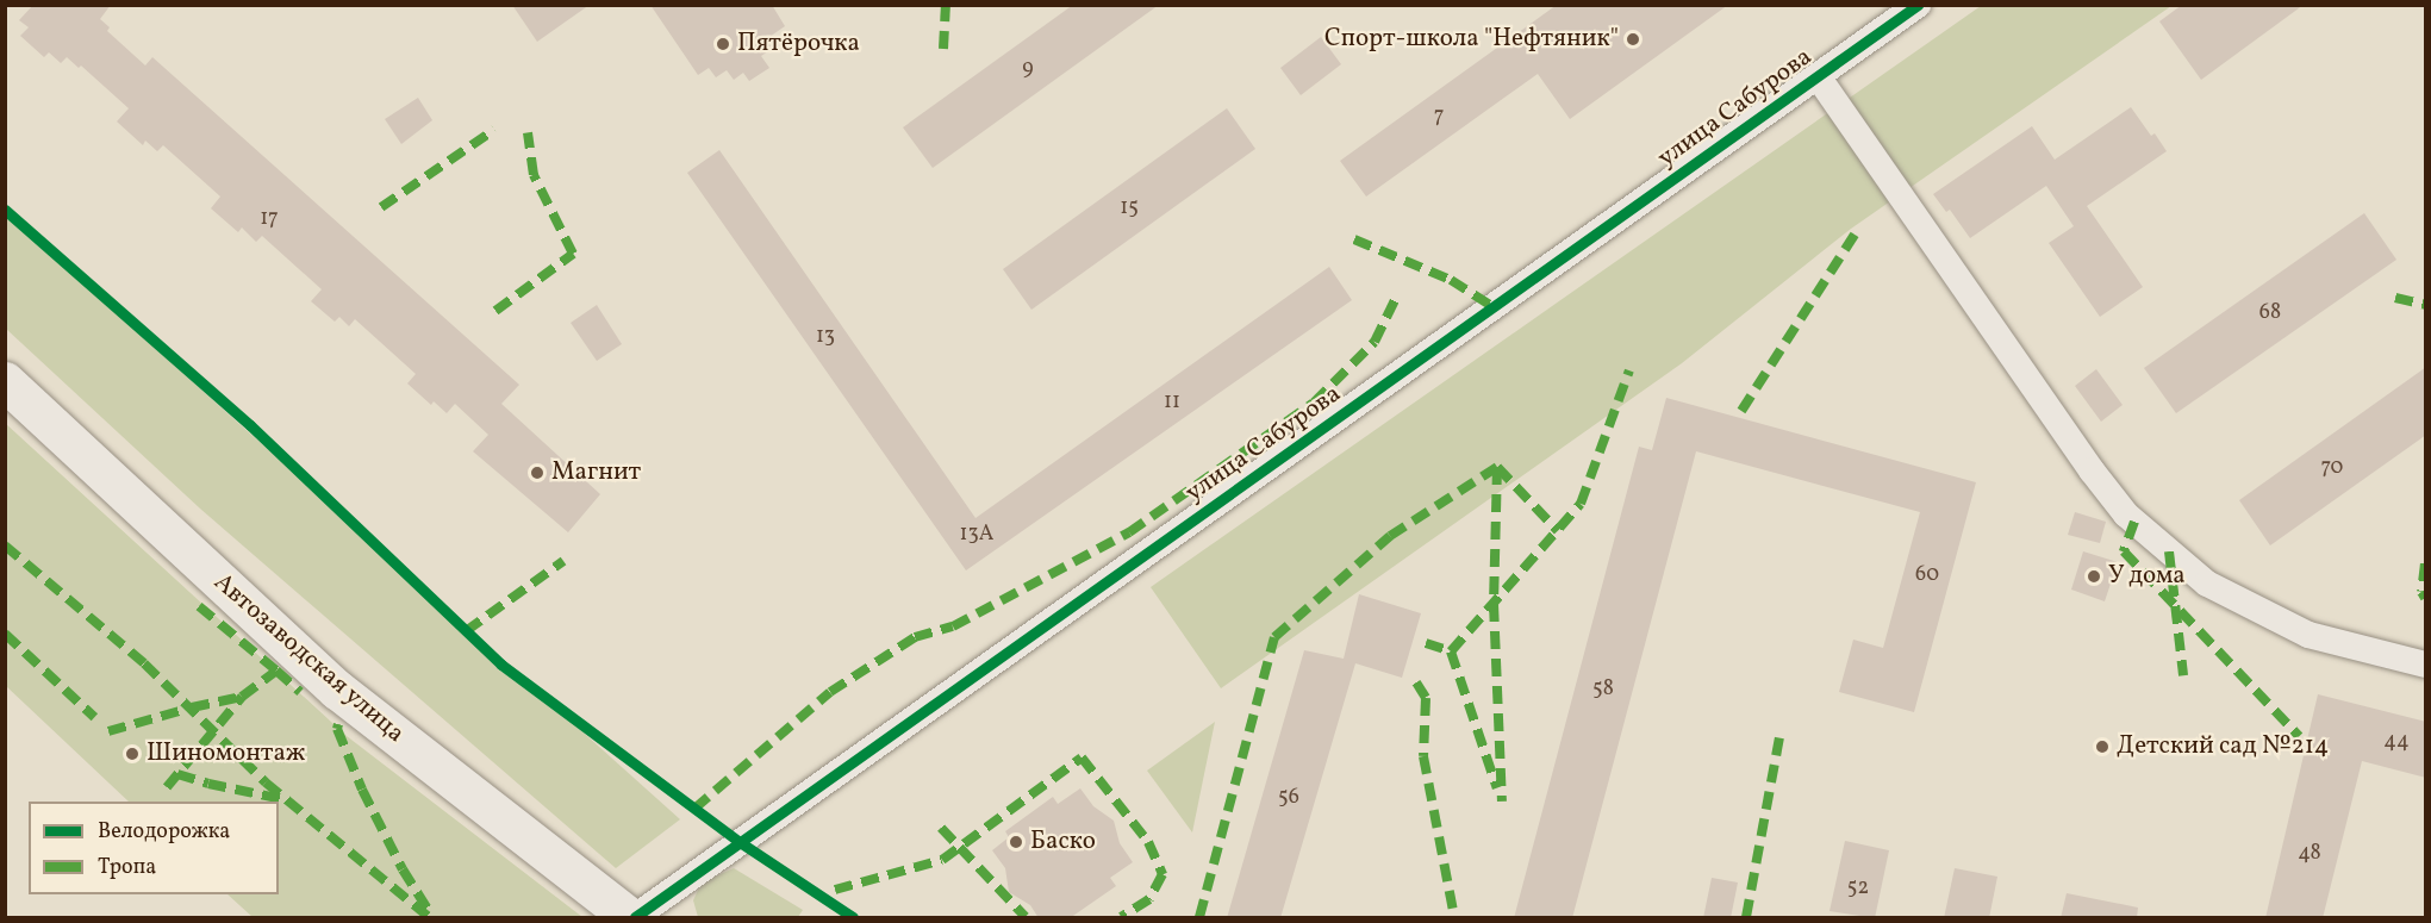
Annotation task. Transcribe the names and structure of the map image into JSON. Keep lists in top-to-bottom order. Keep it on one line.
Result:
{"streets":{"main road":["Автозаводская улица"],"street":["улица Сабурова"]},"places":["Спорт-школа \"Нефтяник\"","Пятёрочка","Магнит","У дома","Детский сад №214","Шиномонтаж","Баско"],"house_numbers":["9","7","15","17","68","13","11","70","13А","60","58","44","56","48","52"],"legend":["Велодорожка","Тропа"]}
